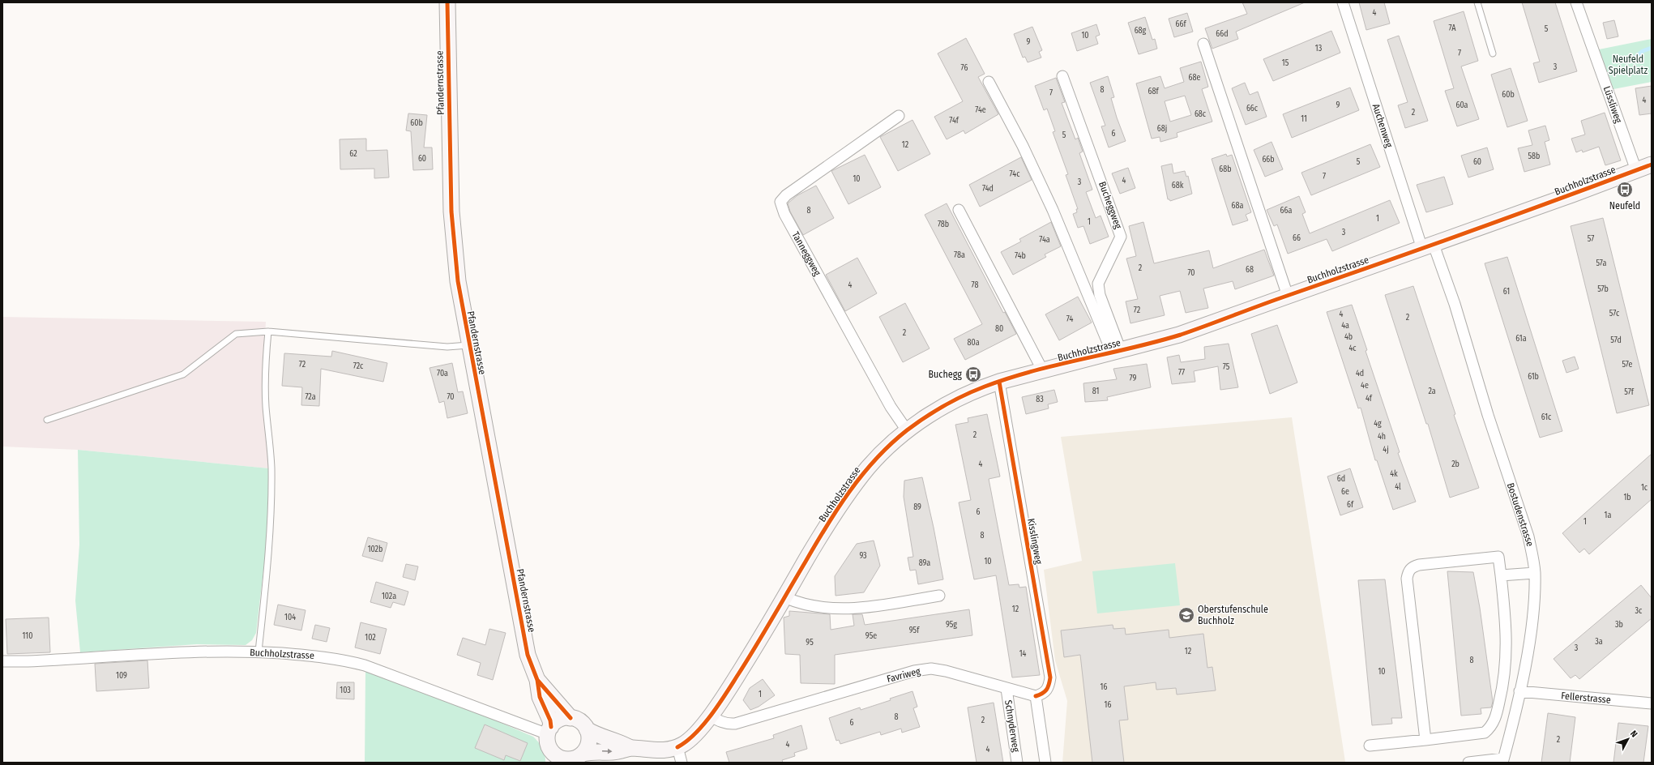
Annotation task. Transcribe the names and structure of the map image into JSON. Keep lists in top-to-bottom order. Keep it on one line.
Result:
{"streets":{"street":["Pfandernstrasse","Lüssliweg","Auchenweg","Buchholzstrasse","Bucheggweg","Tanneggweg","Bostudenstrasse","Kisslingweg","Favriweg","Fellerstrasse","Schnyderweg"]},"crossings":[["Pfandernstrasse","Buchholzstrasse"],["Lüssliweg","Buchholzstrasse"],["Auchenweg","Buchholzstrasse"],["Auchenweg","Bostudenstrasse"],["Buchholzstrasse","Bucheggweg"],["Buchholzstrasse","Tanneggweg"],["Buchholzstrasse","Bostudenstrasse"],["Buchholzstrasse","Kisslingweg"],["Buchholzstrasse","Favriweg"],["Bostudenstrasse","Fellerstrasse"],["Kisslingweg","Favriweg"],["Favriweg","Schnyderweg"]],"parks":["Neufeld Spielplatz"],"places":{"bus stop":["Neufeld","Buchegg"],"school or university":["Oberstufenschule Buchholz"]},"house_numbers":["4","66f","7A","5","68g","66d","10","9","13","7","15","3","76","68e","8","68f","7","60b","4","9","60a","66c","74e","2","68c","11","74f","60b","68j","6","5","12","62","58b","60","66b","5","60","68b","74c","7","10","4","3","68k","74d","68a","8","66a","1","1","78b","3","66","57","74a","78a","74b","57a","2","68","70","4","78","57b","61","72","57c","4","2","74","4a","80","2","4b","61a","57d","80a","4c","72","57e","72c","75","77","70a","4d","61b","79","4e","81","2a","57f","72a","70","4f","83","61c","4g","2","4h","4j","4","2b","4k","6d","4l","1c","6e","1b","6f","89","6","1a","1","8","102b","93","10","89a","102a","12","3c","104","95g","3b","95f","110","95e","102","3a","95","3","12","14","8","10","109","16","103","1","16","8","2","6","2","4","4"],"north":"top right"}
